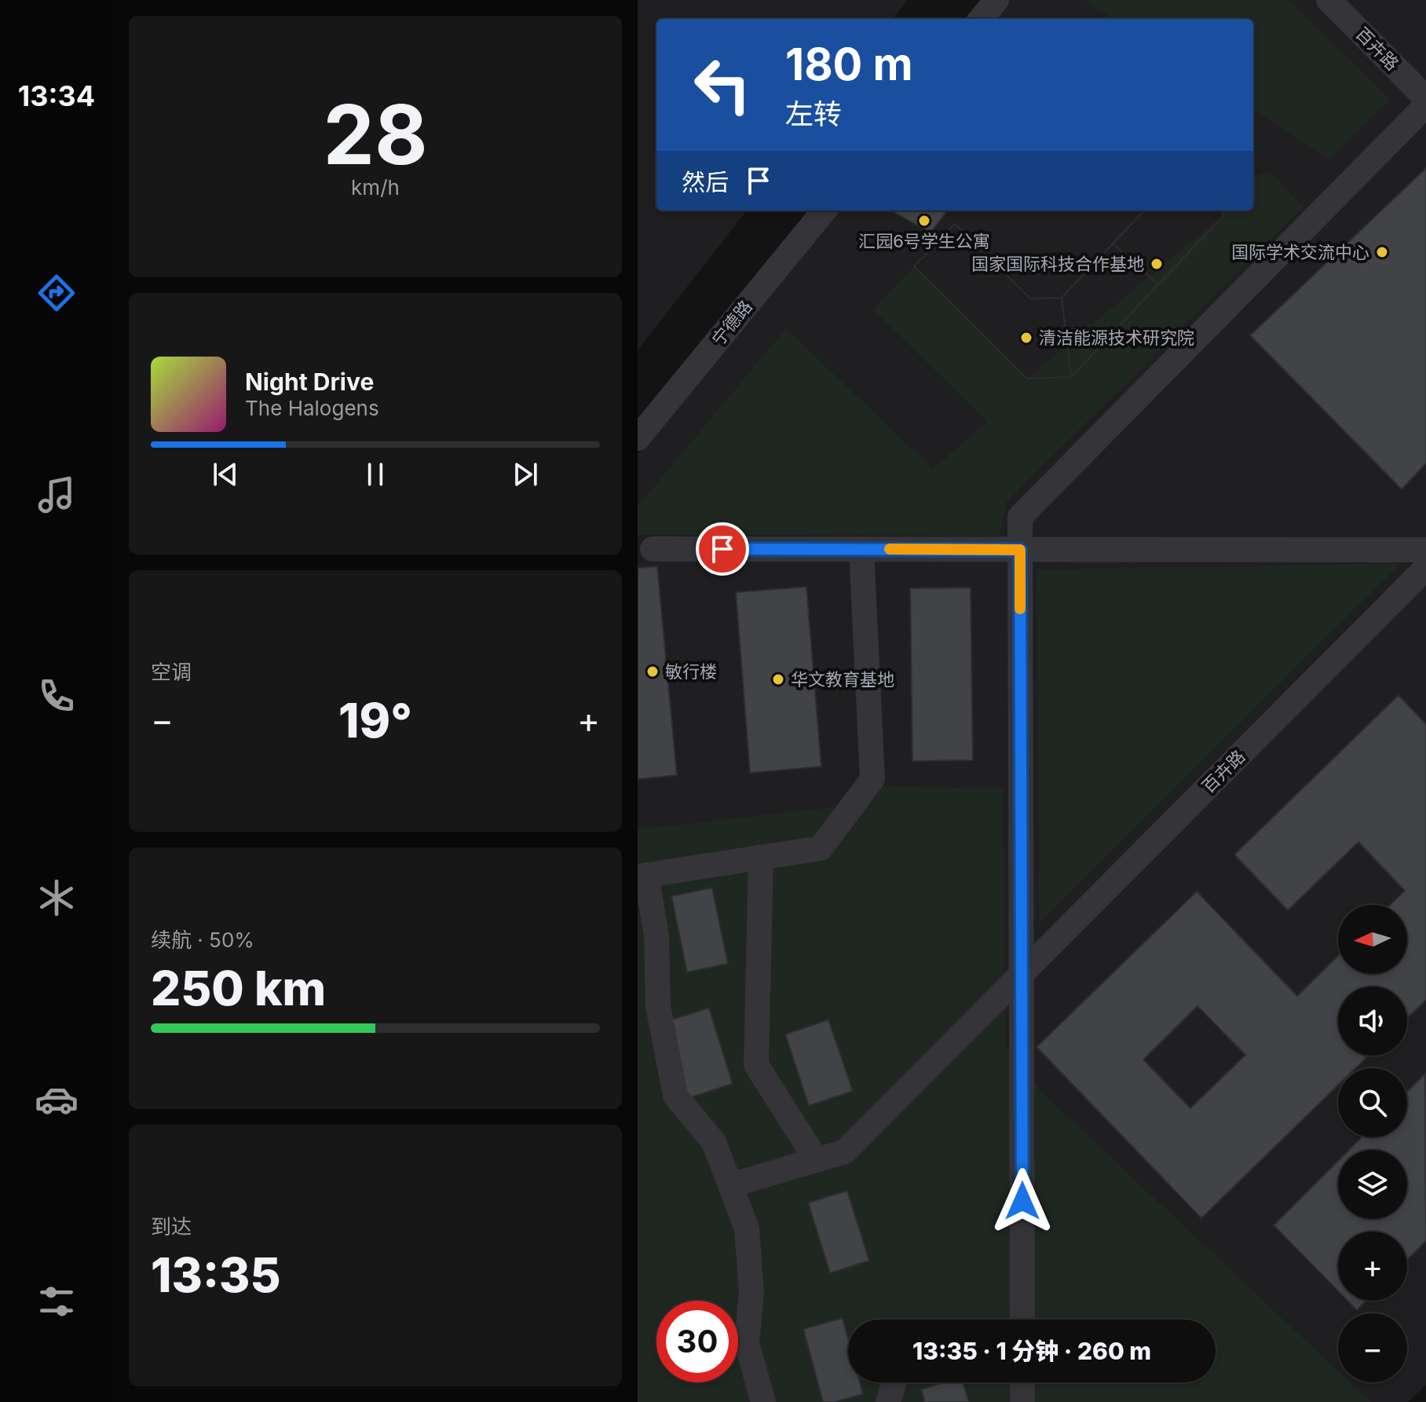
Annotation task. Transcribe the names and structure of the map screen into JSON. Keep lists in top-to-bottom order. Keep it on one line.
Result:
{"streets":{"street":["百卉路","宁德路"]},"places":["汇园6号学生公寓","国际学术交流中心","国家国际科技合作基地","清洁能源技术研究院","敏行楼","华文教育基地"],"north":"left","page":{"tabs":"13:34","tile":[["28","km/h"],"空调",["续航 · 50%","250 km"],["到达","13:35"]],"turn":["180 m","左转"],"then":"然后","song":["Night Drive","The Halogens"],"heat":["−","19°","+"],"map_buttons":["+","−"],"limit":"30","trip":"13:35 · 1 分钟 · 260 m"}}
